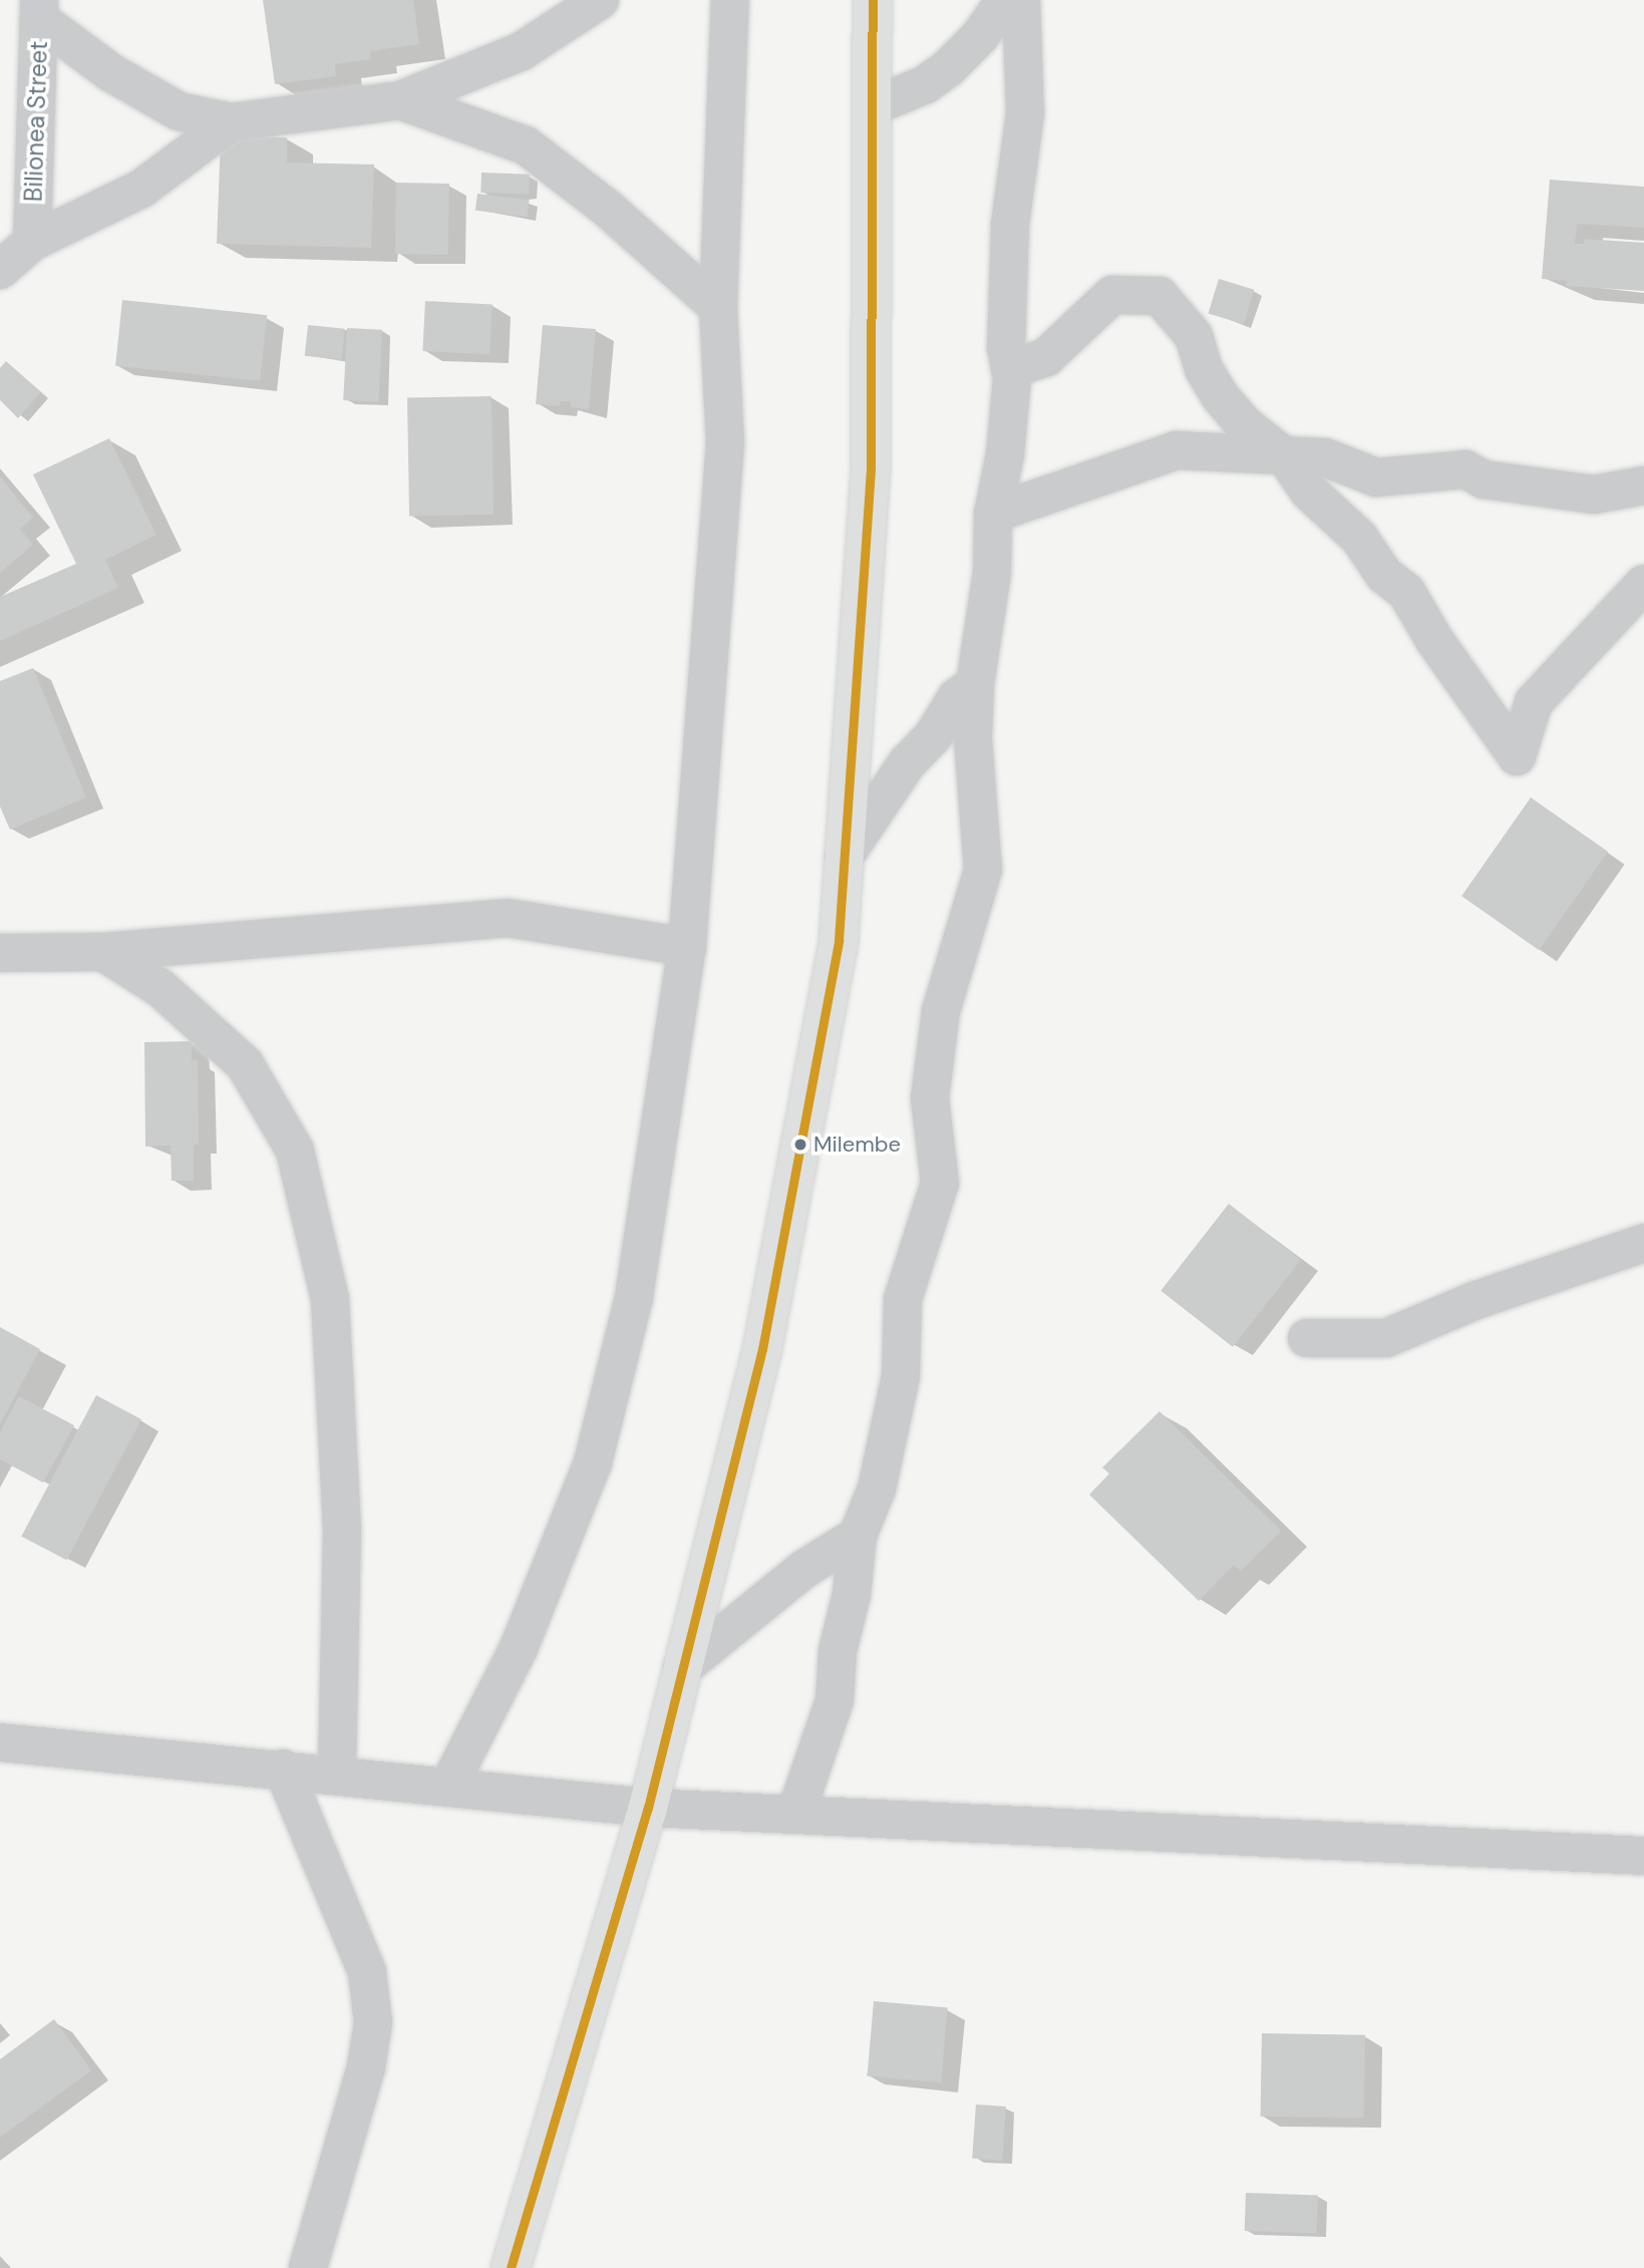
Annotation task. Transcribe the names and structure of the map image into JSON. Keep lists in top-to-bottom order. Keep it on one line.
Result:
{"streets":{"street":["Bilionea Street"]},"places":["Milembe"]}
